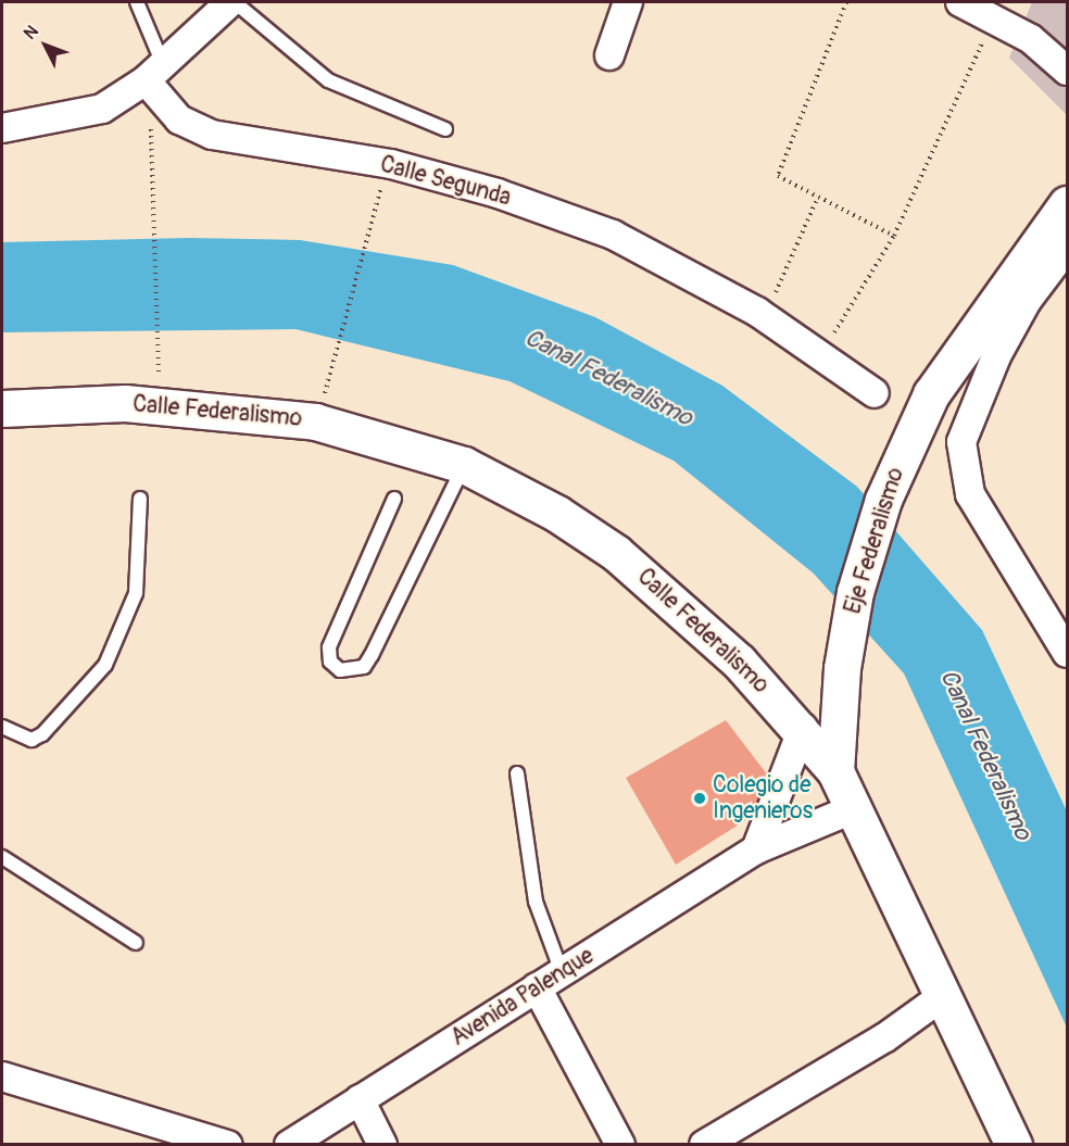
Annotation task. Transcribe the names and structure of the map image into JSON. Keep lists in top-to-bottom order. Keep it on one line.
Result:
{"streets":{"main road":["Calle Federalismo","Eje Federalismo"],"street":["Calle Segunda","Avenida Palenque"]},"crossings":[["Calle Federalismo","Eje Federalismo"],["Calle Federalismo","Avenida Palenque"]],"water":["Canal Federalismo"],"places":["Colegio de Ingenieros"],"north":"top left"}
